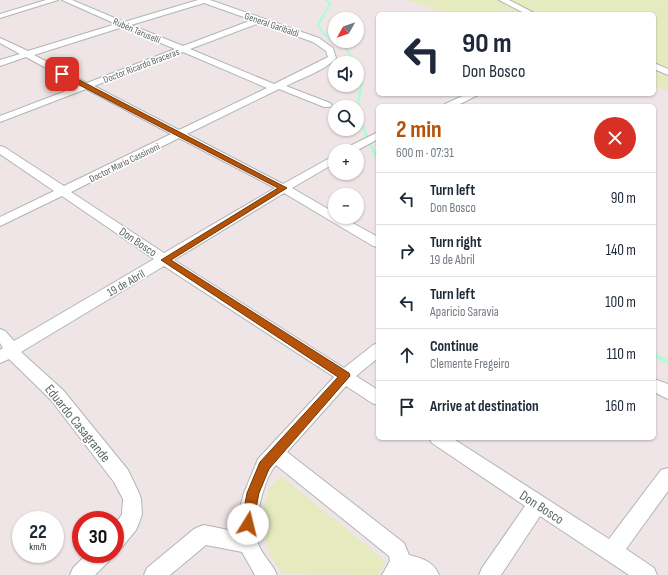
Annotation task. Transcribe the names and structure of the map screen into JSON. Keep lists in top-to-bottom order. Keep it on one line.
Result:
{"streets":{"street":["General Garibaldi","Rubén Taruselli","Doctor Ricardo Braceras","Doctor Mario Cassinoni","Don Bosco","19 de Abril","Eduardo Casagrande"]},"crossings":[["General Garibaldi","Doctor Ricardo Braceras"],["Rubén Taruselli","Doctor Ricardo Braceras"],["Rubén Taruselli","Doctor Mario Cassinoni"],["Doctor Mario Cassinoni","Don Bosco"],["Don Bosco","19 de Abril"],["19 de Abril","Eduardo Casagrande"]],"north":"bottom left","page":{"map_buttons":["+","−"],"turn":["90 m","Don Bosco"],"heading":["2 min","600 m · 07:31"],"list":[{"name":"Turn left","note":"Don Bosco","value":"90 m"},{"name":"Turn right","note":"19 de Abril","value":"140 m"},{"name":"Turn left","note":"Aparicio Saravia","value":"100 m"},{"name":"Continue","note":"Clemente Fregeiro","value":"110 m"},{"name":"Arrive at destination","value":"160 m"}],"speed":"22 km/h","limit":"30"}}
